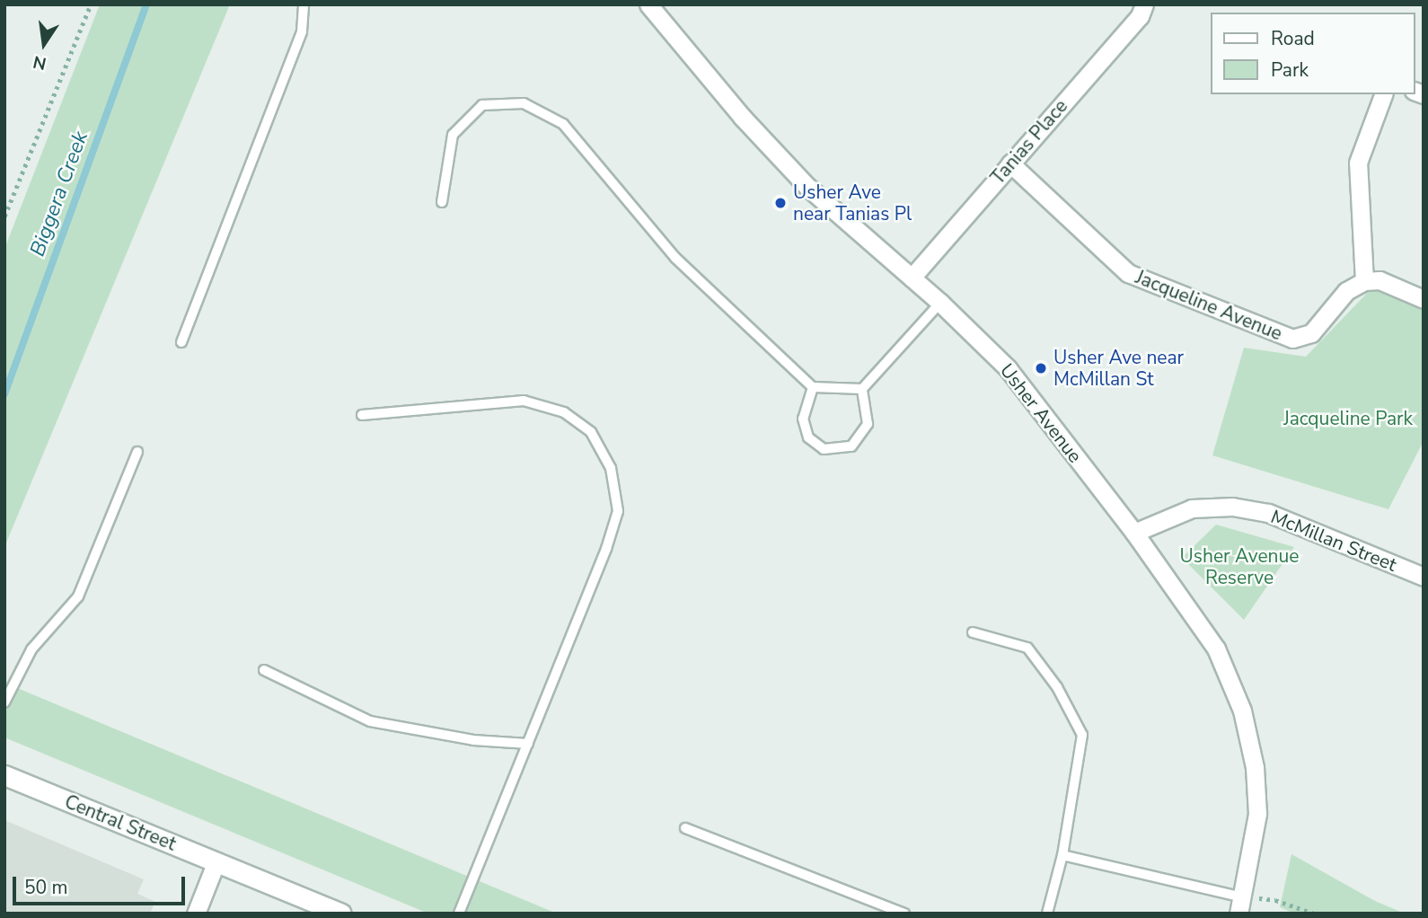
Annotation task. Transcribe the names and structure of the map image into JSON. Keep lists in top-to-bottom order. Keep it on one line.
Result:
{"streets":{"main road":["Central Street"],"street":["Tanias Place","Jacqueline Avenue","Usher Avenue","McMillan Street"]},"crossings":[["Tanias Place","Jacqueline Avenue"],["Tanias Place","Usher Avenue"],["Usher Avenue","McMillan Street"]],"water":["Biggera Creek"],"parks":["Jacqueline Park","Usher Avenue Reserve"],"places":["Usher Ave near Tanias Pl","Usher Ave near McMillan St"],"legend":["Road","Park"],"scale_bar":"50 m","north":"bottom"}
